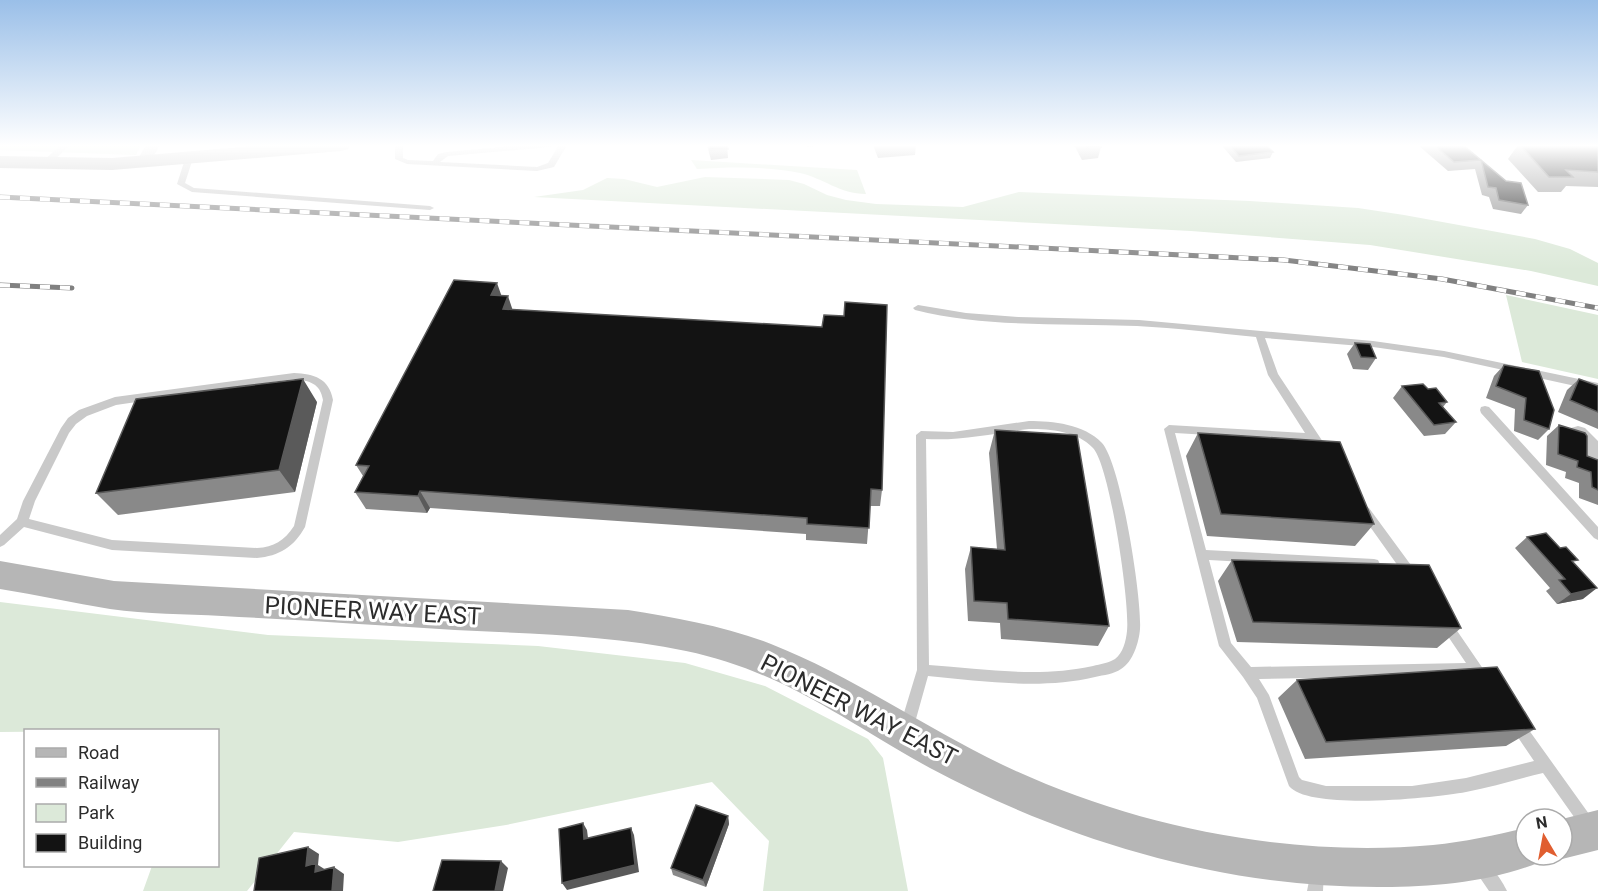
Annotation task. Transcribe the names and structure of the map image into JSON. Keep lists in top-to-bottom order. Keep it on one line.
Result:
{"streets":{"street":["PIONEER WAY EAST"]},"legend":["Road","Railway","Park","Building"],"north":"top"}
